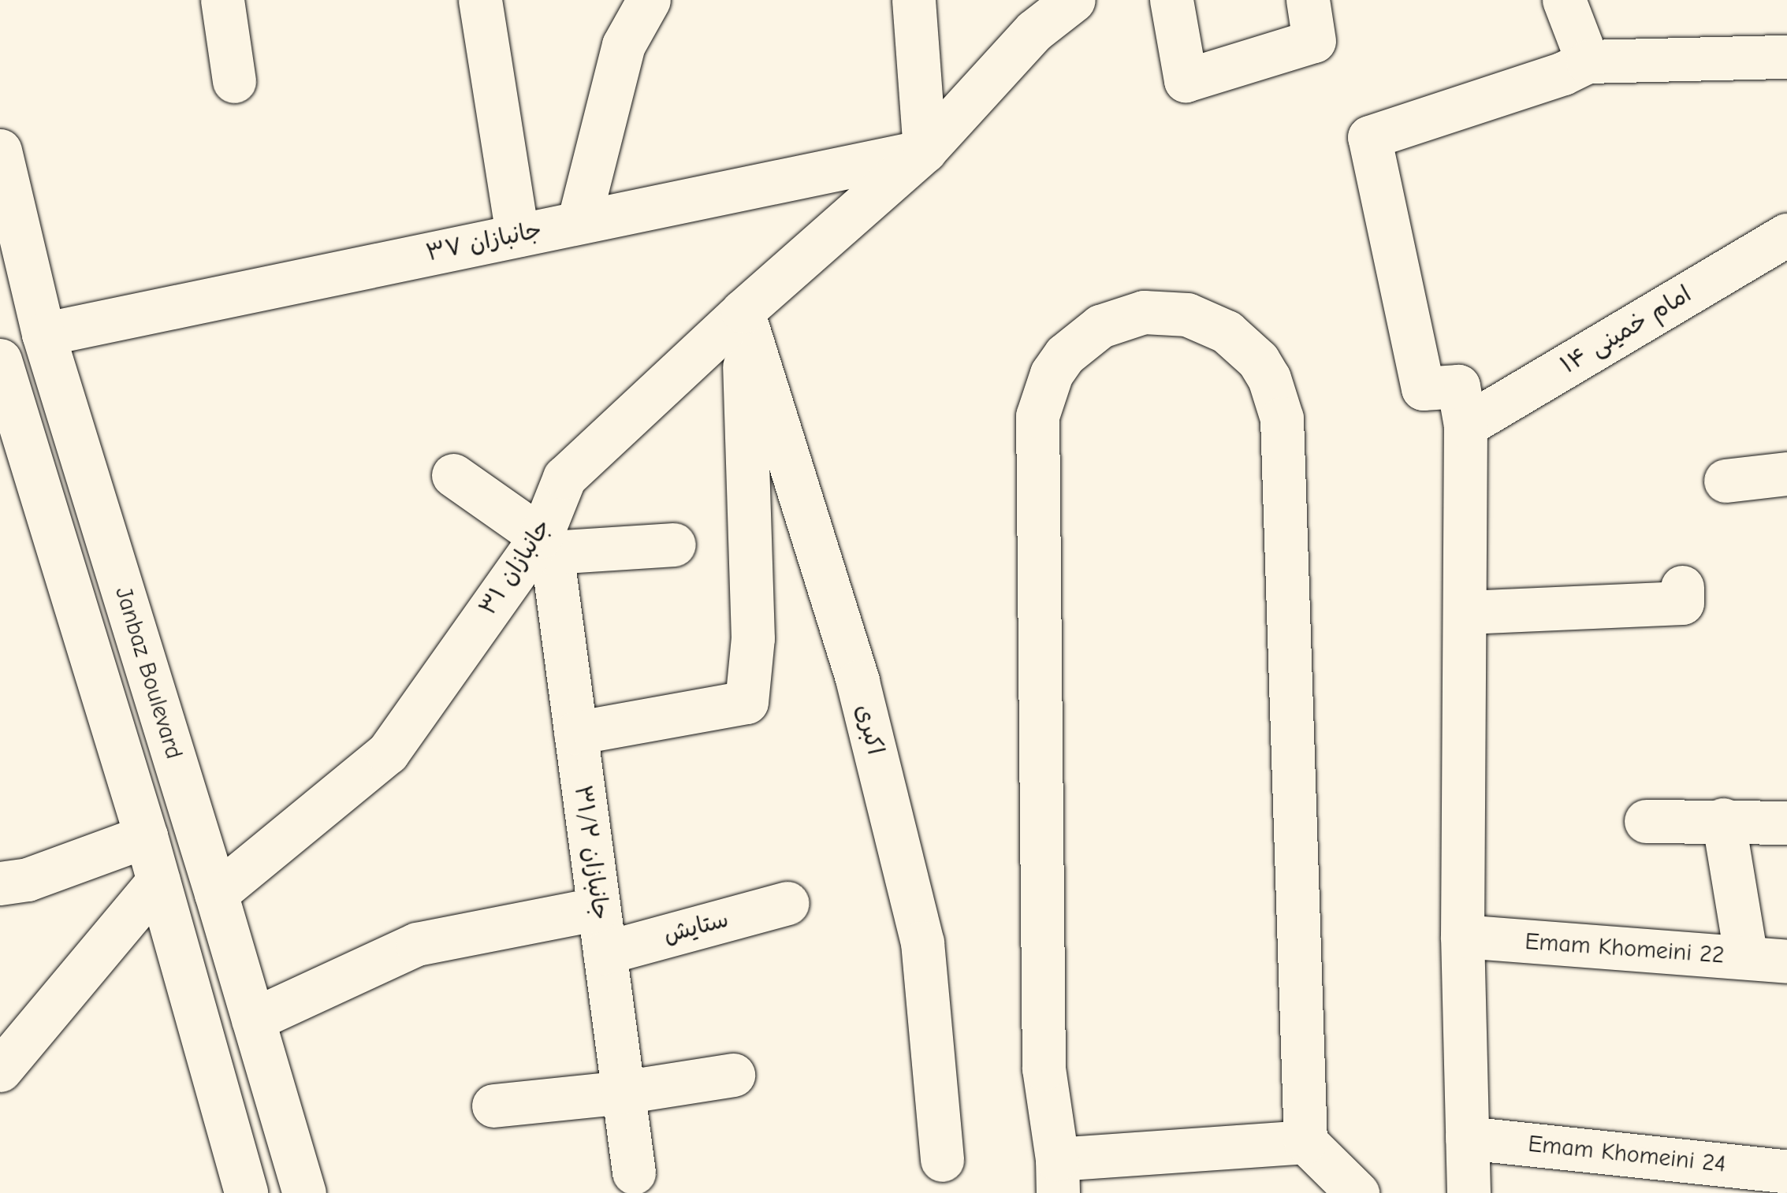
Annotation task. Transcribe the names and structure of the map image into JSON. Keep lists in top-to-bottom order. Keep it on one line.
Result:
{"streets":{"street":["جانبازان ۳۷","امام خمینی ۱۴","جانبازان ۳۱","Janbaz Boulevard","اکبری","جانبازان ۳۱/۲","ستایش","Emam Khomeini 22","Emam Khomeini 24"]},"crossings":[["جانبازان ۳۷","جانبازان ۳۱"],["جانبازان ۳۷","Janbaz Boulevard"],["جانبازان ۳۱","Janbaz Boulevard"],["جانبازان ۳۱","اکبری"],["جانبازان ۳۱","جانبازان ۳۱/۲"],["جانبازان ۳۱/۲","ستایش"]]}
